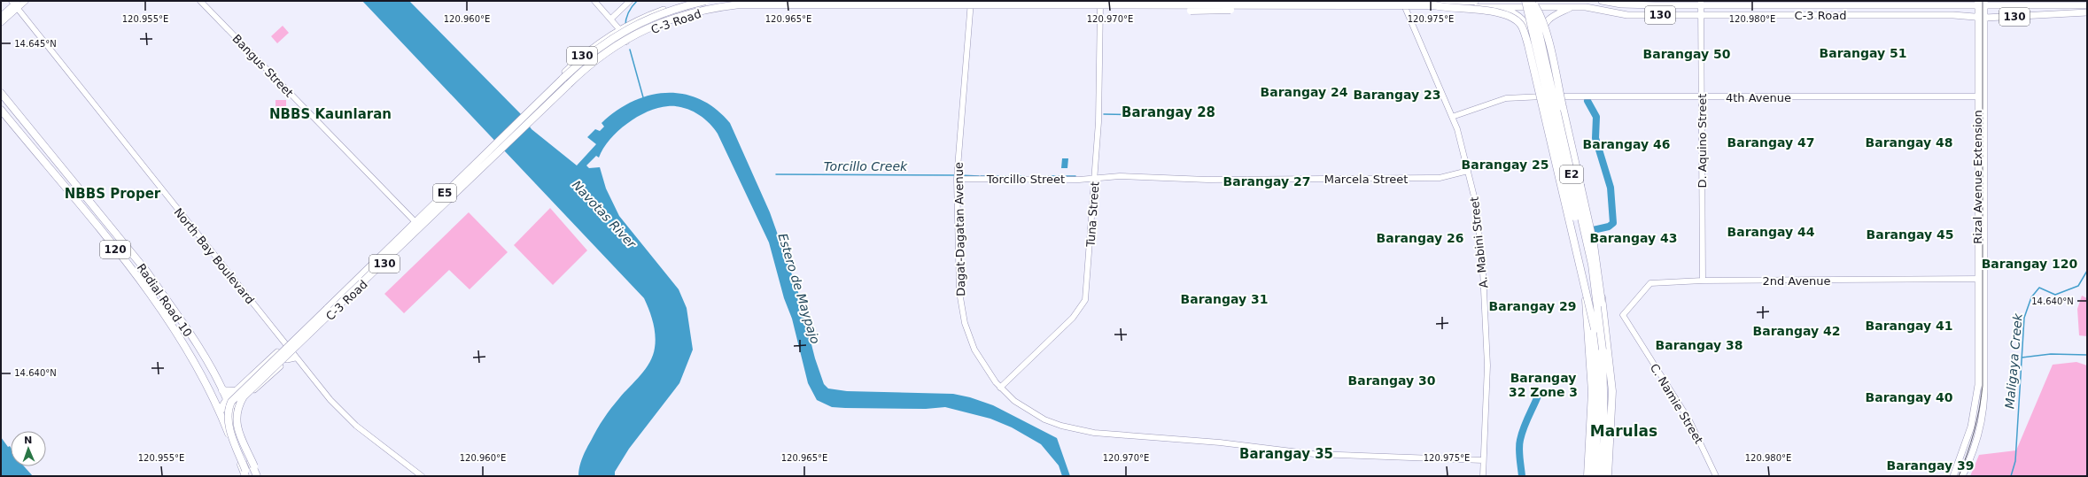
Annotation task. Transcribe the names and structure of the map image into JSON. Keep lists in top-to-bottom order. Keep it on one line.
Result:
{"streets":{"highway":["E2","E5","120","Radial Road 10"],"main road":["130","C-3 Road","Rizal Avenue Extension"],"street":["Bangus Street","4th Avenue","D. Aquino Street","Torcillo Street","Marcela Street","Tuna Street","Dagat-Dagatan Avenue","A. Mabini Street","North Bay Boulevard","2nd Avenue","C. Namie Street"]},"crossings":[["130","Rizal Avenue Extension"],["C-3 Road","Bangus Street"],["C-3 Road","D. Aquino Street"],["C-3 Road","E2"],["C-3 Road","Rizal Avenue Extension"],["C-3 Road","Tuna Street"],["C-3 Road","Dagat-Dagatan Avenue"],["C-3 Road","A. Mabini Street"],["C-3 Road","North Bay Boulevard"],["C-3 Road","Radial Road 10"],["4th Avenue","D. Aquino Street"],["4th Avenue","Rizal Avenue Extension"],["4th Avenue","A. Mabini Street"],["D. Aquino Street","2nd Avenue"],["Rizal Avenue Extension","2nd Avenue"],["Torcillo Street","Marcela Street"],["Torcillo Street","Tuna Street"],["Torcillo Street","Dagat-Dagatan Avenue"],["Marcela Street","Tuna Street"],["Marcela Street","A. Mabini Street"],["E5","Radial Road 10"],["Tuna Street","Dagat-Dagatan Avenue"],["Dagat-Dagatan Avenue","A. Mabini Street"],["2nd Avenue","C. Namie Street"]],"districts":["Barangay 51","Barangay 50","Barangay 24","Barangay 23","Barangay 28","NBBS Kaunlaran","Barangay 47","Barangay 48","Barangay 46","Barangay 25","Barangay 27","NBBS Proper","Barangay 44","Barangay 45","Barangay 26","Barangay 43","Barangay 120","Barangay 31","Barangay 29","Barangay 41","Barangay 42","Barangay 38","Barangay 32 Zone 3","Barangay 30","Barangay 40","Marulas","Barangay 35","Barangay 39"],"water":["Torcillo Creek","Navotas River","Estero de Maypajo","Maligaya Creek"],"north":"top","coordinates":["120.955°E","120.960°E","120.965°E","120.970°E","120.975°E","120.980°E","14.645°N","14.640°N"]}
